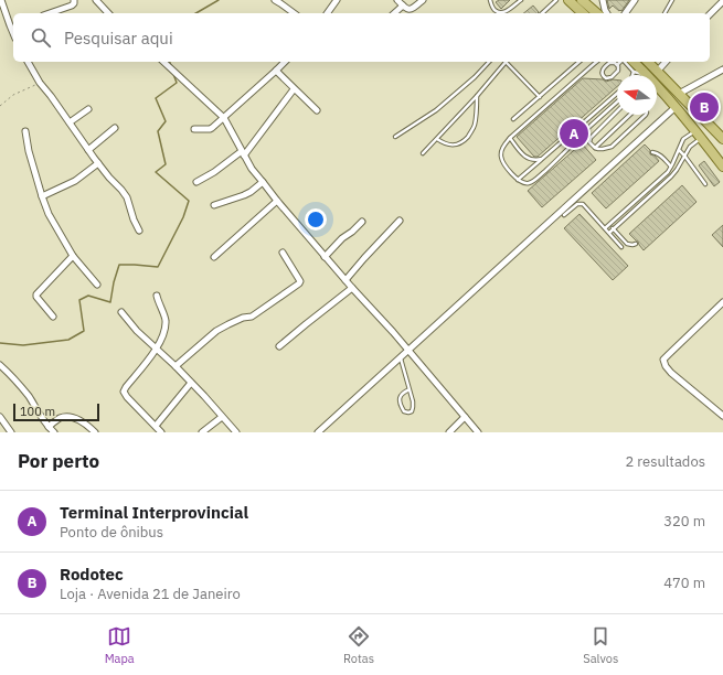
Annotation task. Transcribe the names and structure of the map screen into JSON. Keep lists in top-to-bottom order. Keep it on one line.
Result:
{"scale_bar":"100 m","north":"left","page":{"search":"Pesquisar aqui","pins":["B","A"],"scale":"100 m","heading":["Por perto","2 resultados"],"list":[{"mark":"A","name":"Terminal Interprovincial","note":"Ponto de ônibus","value":"320 m"},{"mark":"B","name":"Rodotec","note":"Loja · Avenida 21 de Janeiro","value":"470 m"}],"nav":["Mapa","Rotas","Salvos"]}}
